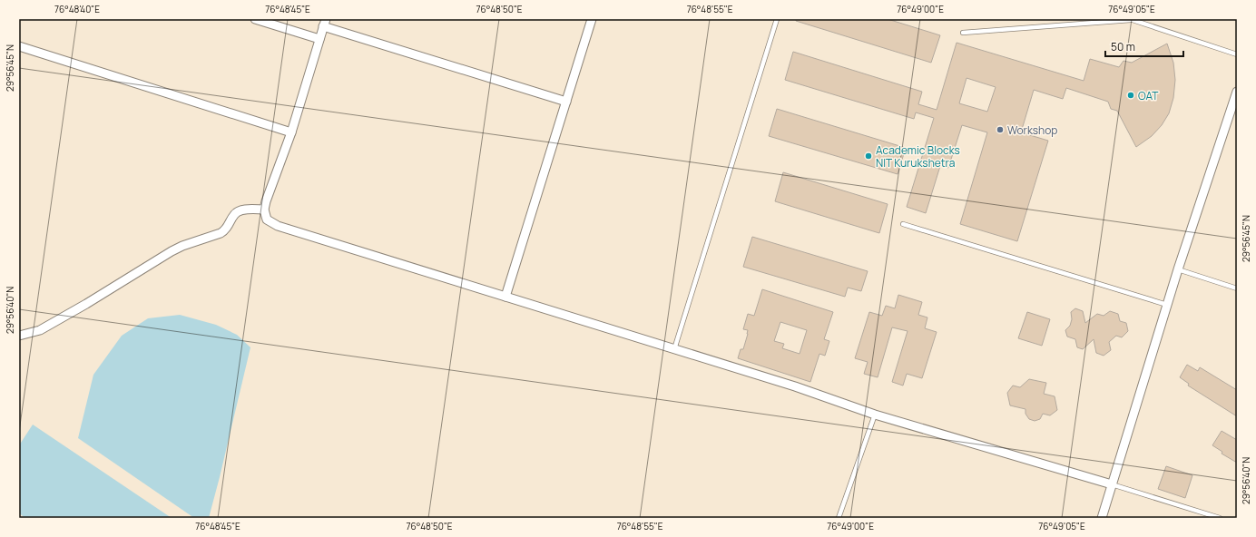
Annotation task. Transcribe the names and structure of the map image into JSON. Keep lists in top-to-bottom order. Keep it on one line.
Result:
{"places":["OAT","Workshop","Academic Blocks NIT Kurukshetra"],"scale_bar":"50 m","coordinates":["76°48'40\"E","76°48'45\"E","76°48'50\"E","76°48'55\"E","76°49'00\"E","76°49'05\"E","29°56'45\"N","29°56'40\"N"]}
